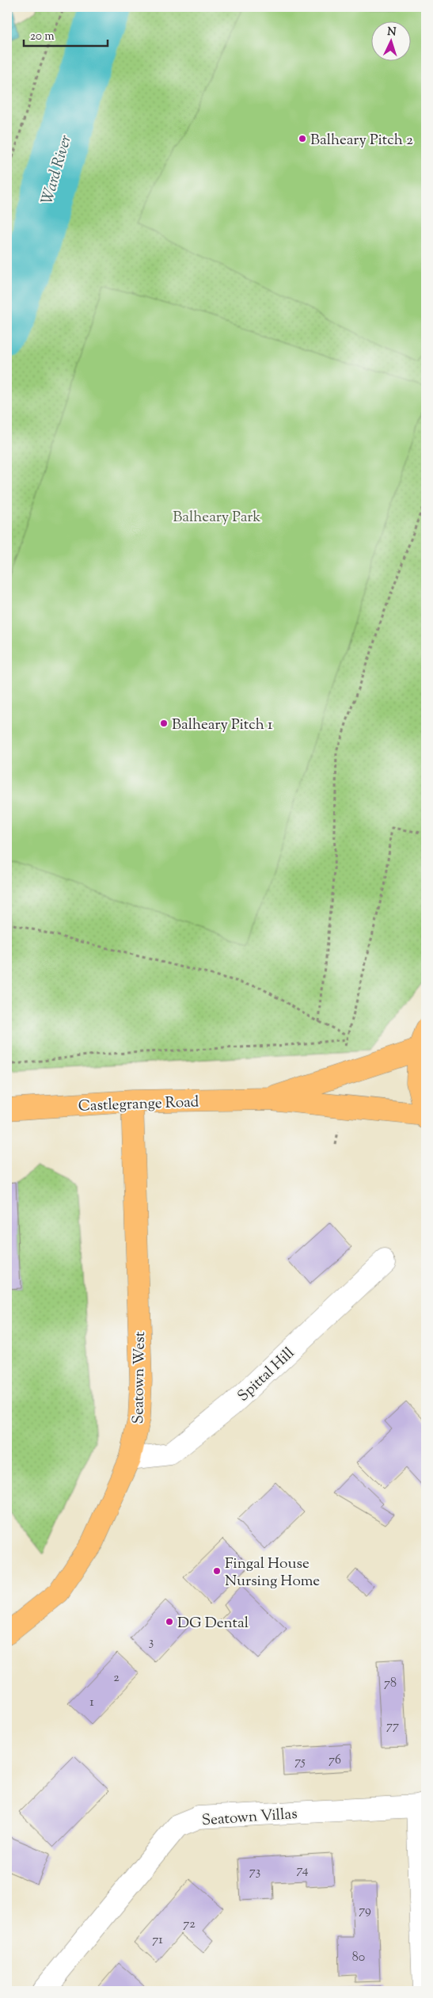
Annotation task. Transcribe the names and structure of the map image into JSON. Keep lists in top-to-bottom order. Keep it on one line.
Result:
{"streets":{"main road":["Castlegrange Road","Seatown West"],"street":["Spittal Hill","Seatown Villas"]},"crossings":[["Castlegrange Road","Seatown West"],["Spittal Hill","Seatown West"]],"water":["Ward River"],"parks":["Balheary Park"],"places":["Balheary Pitch 2","Balheary Pitch 1","Fingal House Nursing Home","DG Dental"],"house_numbers":["3","2","78","1","77","76","75","74","73","79","72","71","80"],"scale_bar":"20 m","north":"top"}
